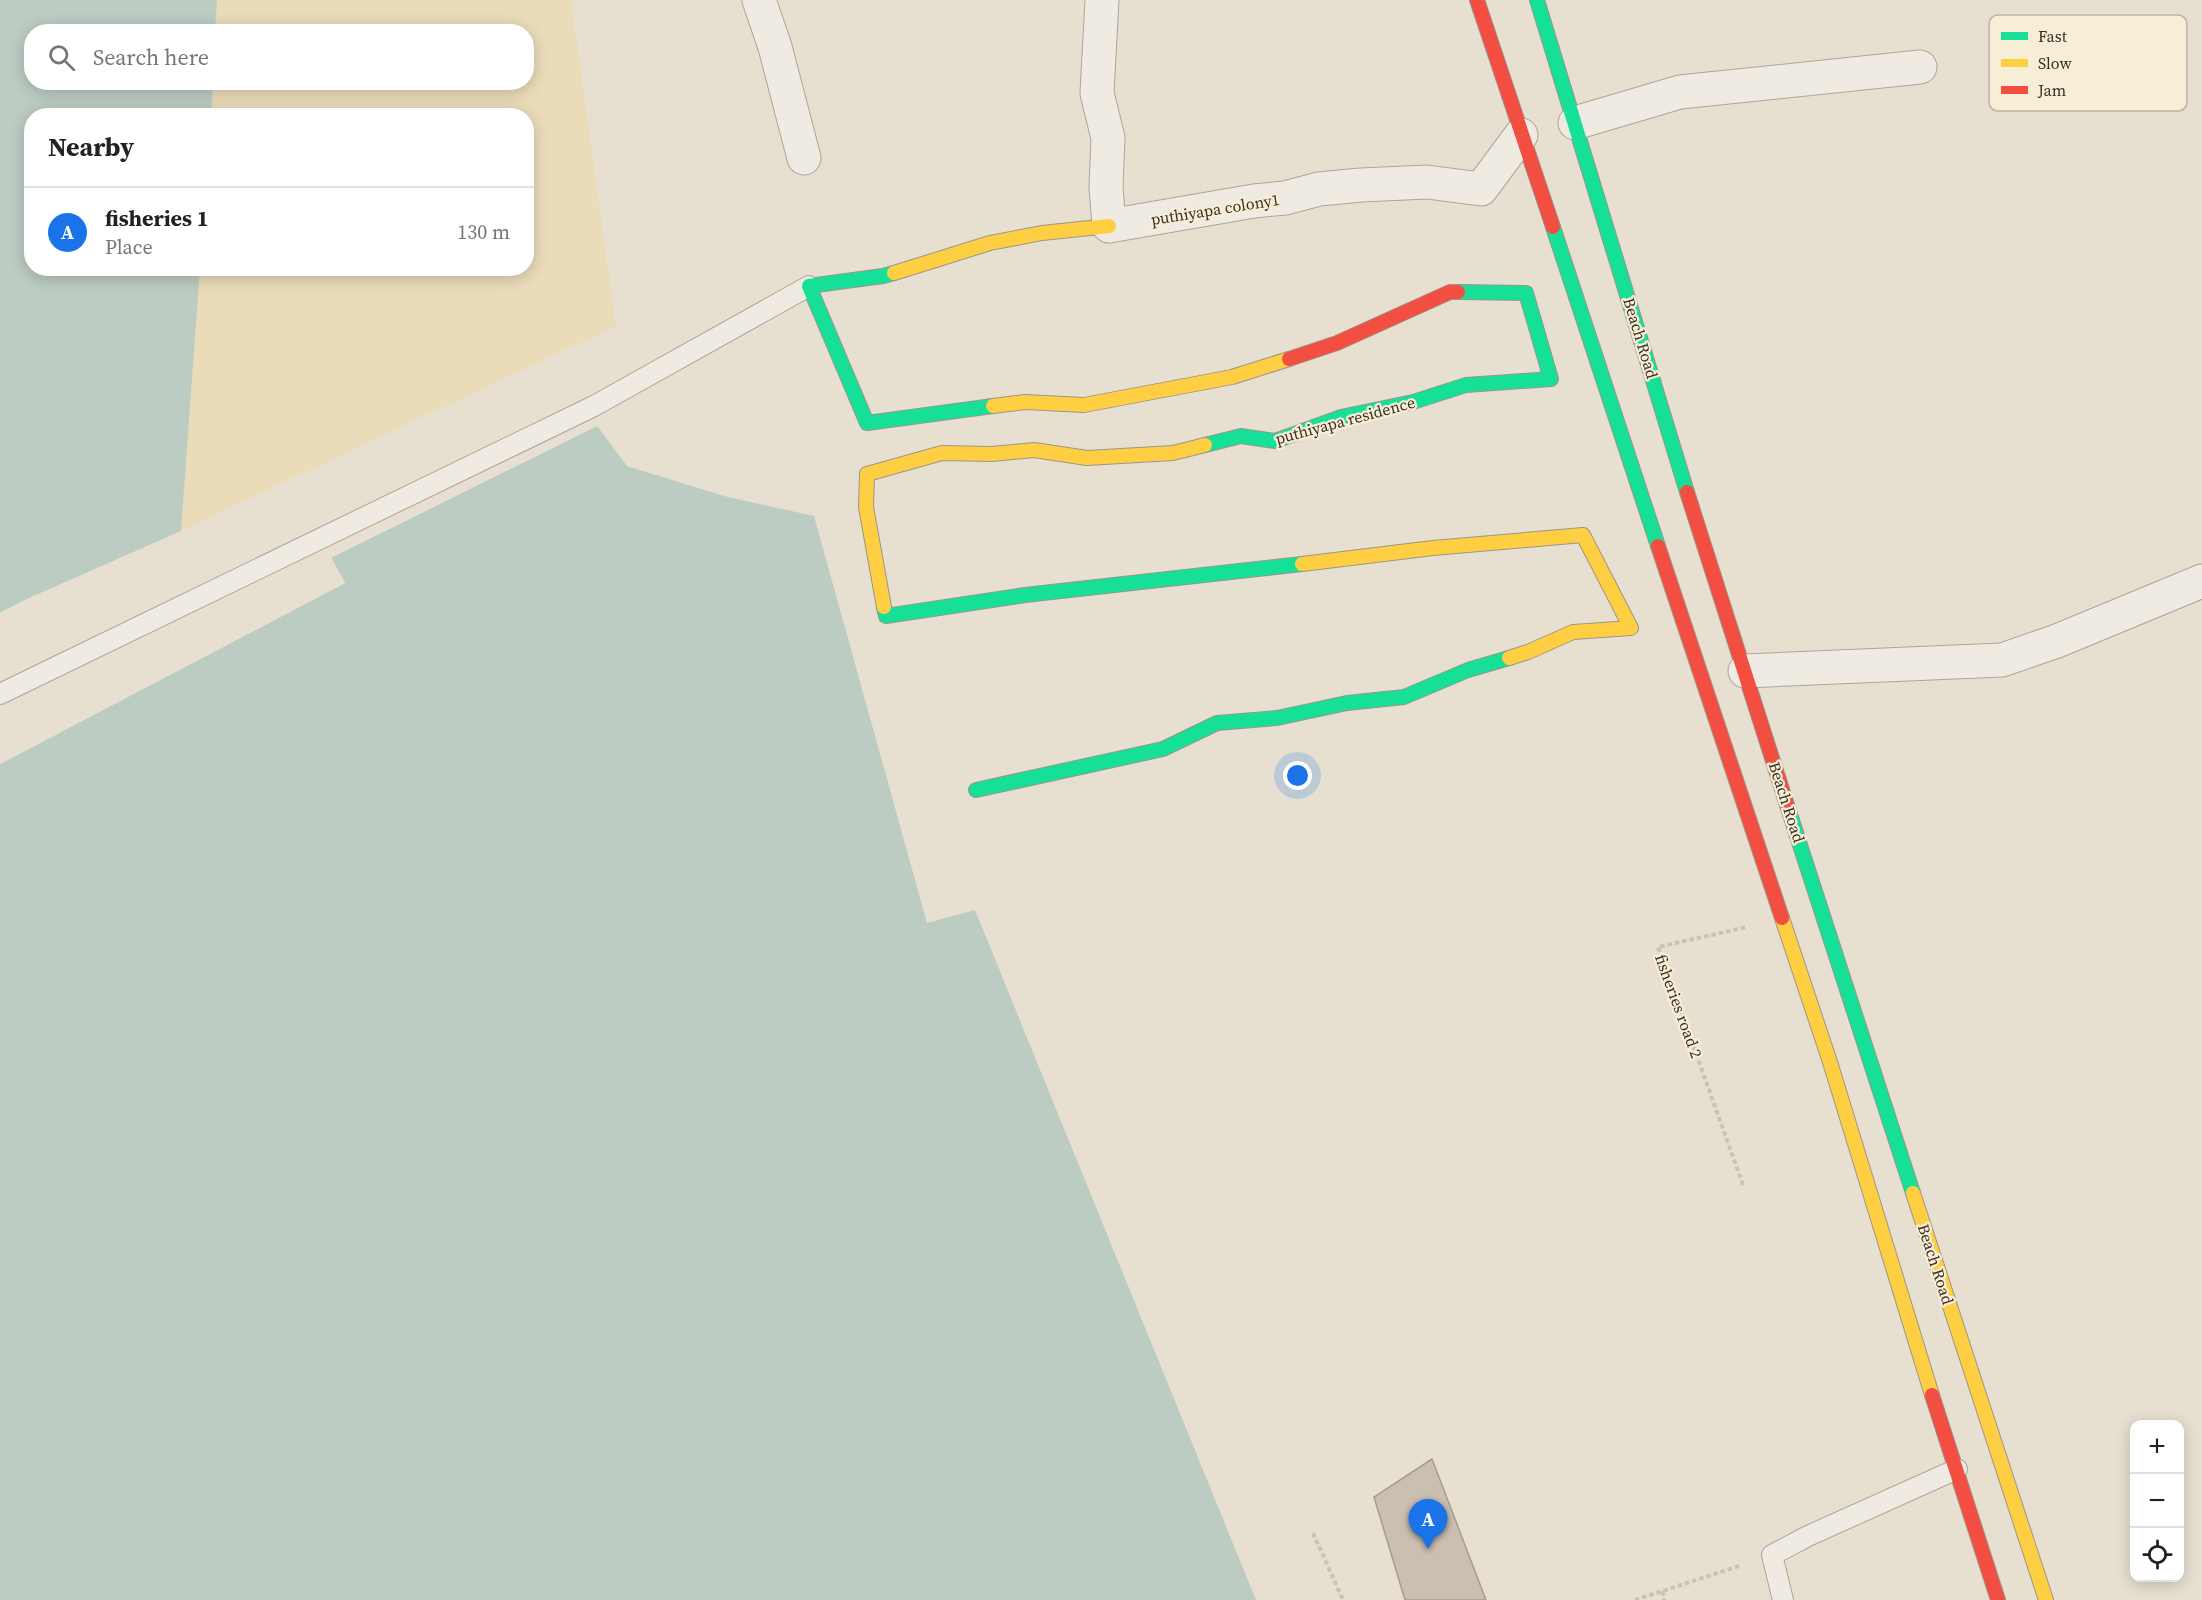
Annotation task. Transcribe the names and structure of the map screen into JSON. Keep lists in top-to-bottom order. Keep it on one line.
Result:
{"streets":{"street":["puthiyapa colony1","Beach Road","puthiyapa residence"],"path":["fisheries road 2"]},"legend":["Fast","Slow","Jam"],"page":{"search":"Search here","heading":"Nearby","list":[{"mark":"A","name":"fisheries 1","note":"Place","value":"130 m"}],"map_buttons":["+","−"],"pins":"A"}}
